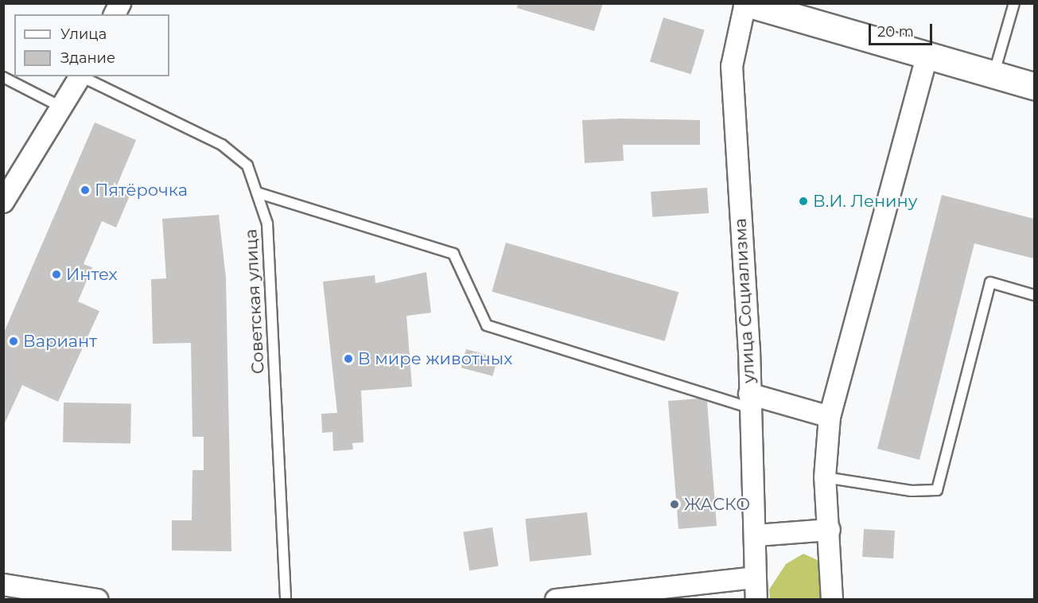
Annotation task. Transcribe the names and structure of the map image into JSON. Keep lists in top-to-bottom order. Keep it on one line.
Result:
{"streets":{"street":["улица Социализма"],"lane":["Советская улица"]},"places":["Пятёрочка","В.И. Ленину","Интех","Вариант","В мире животных","ЖАСКО"],"legend":["Улица","Здание"],"scale_bar":"20 m"}
